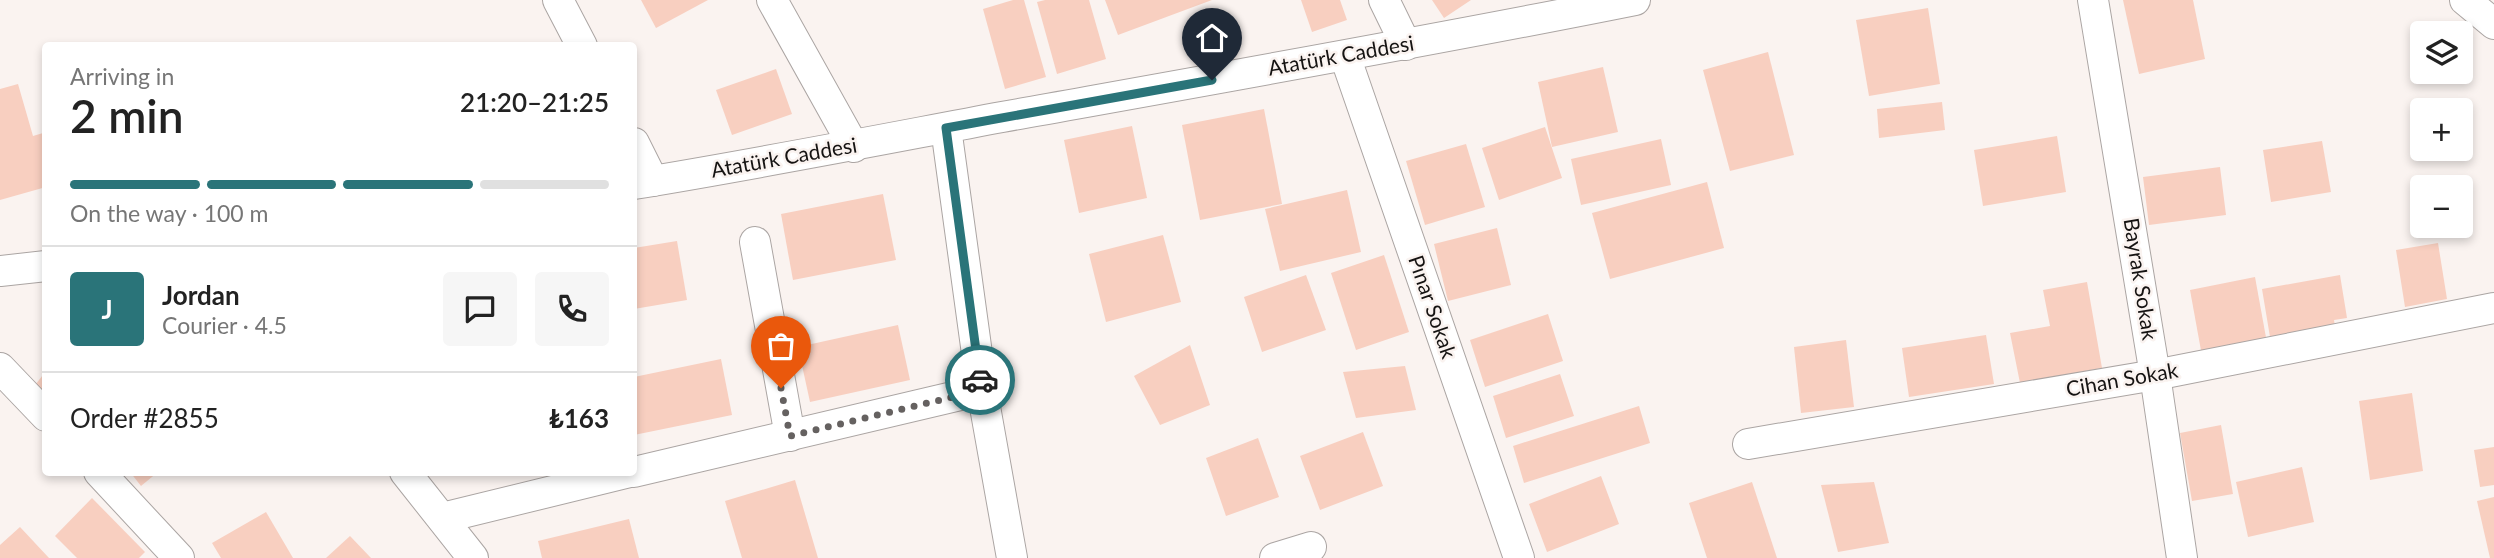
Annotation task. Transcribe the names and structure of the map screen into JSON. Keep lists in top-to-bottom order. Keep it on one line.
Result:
{"streets":{"street":["Atatürk Caddesi","Bayrak Sokak","Pınar Sokak","Cihan Sokak"]},"crossings":[["Atatürk Caddesi","Pınar Sokak"],["Bayrak Sokak","Cihan Sokak"]],"page":{"map_buttons":["+","−"],"heading":["2 min","Arriving in","21:20–21:25"],"panel":["Jordan","Courier · 4.5","Order #2855","₺163"],"bar":"On the way · 100 m","round":"J"}}
